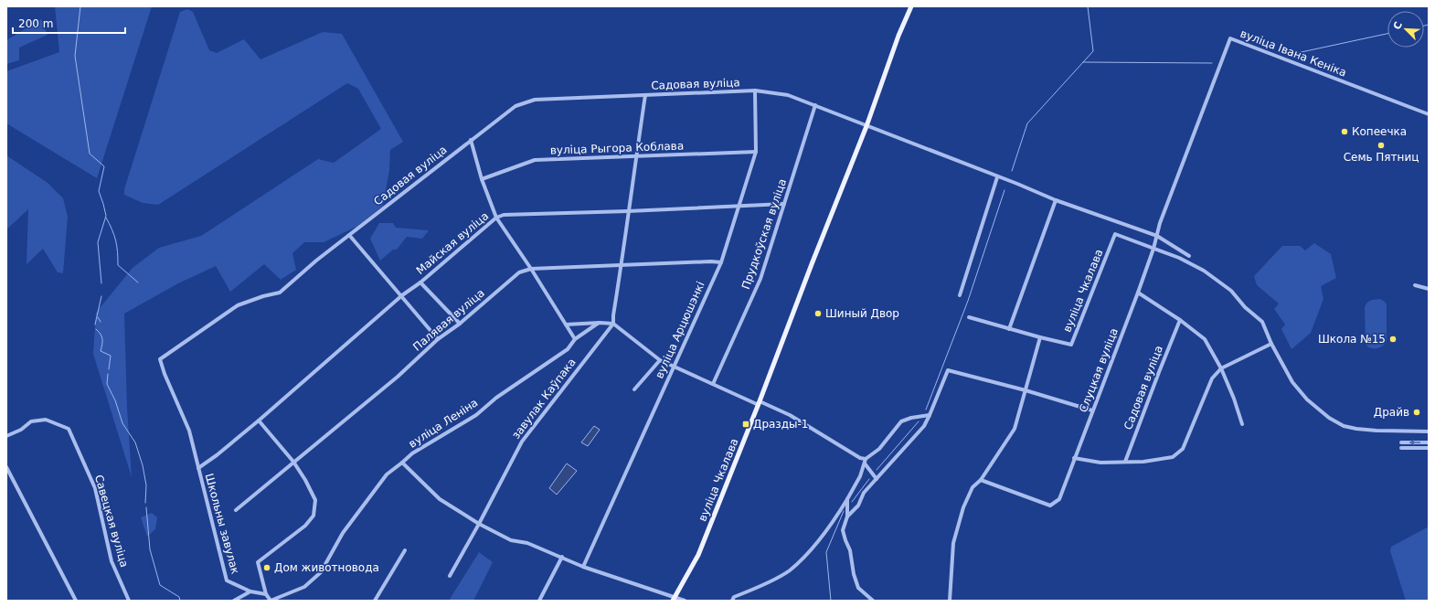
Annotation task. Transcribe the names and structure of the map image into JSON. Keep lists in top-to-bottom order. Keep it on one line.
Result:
{"streets":{"main road":["вуліца Чкалава"],"street":["вуліца Івана Кеніка","Садовая вуліца","вуліца Рыгора Коблава","Прудкоўская вуліца","Майская вуліца","Палявая вуліца","вуліца Арцюшэнкі","Слуцкая вуліца","завулак Каўпака","вуліца Леніна","Савецкая вуліца","Школьны завулак"]},"crossings":[["вуліца Івана Кеніка","Слуцкая вуліца"],["Садовая вуліца","Прудкоўская вуліца"],["Садовая вуліца","Майская вуліца"],["Садовая вуліца","вуліца Чкалава"],["Садовая вуліца","вуліца Арцюшэнкі"],["Садовая вуліца","Слуцкая вуліца"],["Садовая вуліца","Школьны завулак"],["вуліца Рыгора Коблава","вуліца Арцюшэнкі"],["Прудкоўская вуліца","Майская вуліца"],["Майская вуліца","вуліца Арцюшэнкі"],["Майская вуліца","Школьны завулак"],["вуліца Чкалава","Слуцкая вуліца"],["Палявая вуліца","вуліца Арцюшэнкі"]],"places":{"other":["Копеечка","Семь Пятниц","Шиный Двор","Школа №15","Драйв","Дом животновода"],"transit":["Дразды-1"]},"scale_bar":"200 m","north":"top left"}
